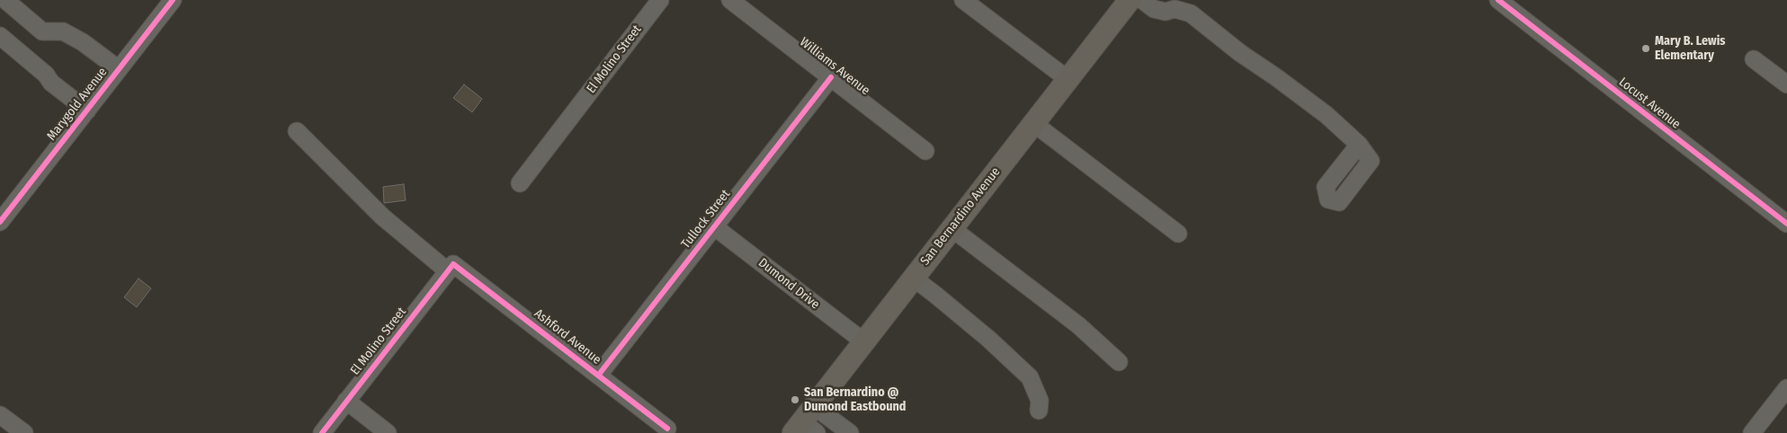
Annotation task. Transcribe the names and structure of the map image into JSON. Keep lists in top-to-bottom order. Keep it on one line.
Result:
{"streets":{"main road":["San Bernardino Avenue"],"street":["El Molino Street","Williams Avenue","Locust Avenue","Marygold Avenue","Tullock Street","Dumond Drive","Ashford Avenue"]},"crossings":[["El Molino Street","Ashford Avenue"],["Williams Avenue","Tullock Street"],["San Bernardino Avenue","Dumond Drive"],["Tullock Street","Dumond Drive"],["Tullock Street","Ashford Avenue"]],"places":["Mary B. Lewis Elementary","San Bernardino @ Dumond Eastbound"]}
